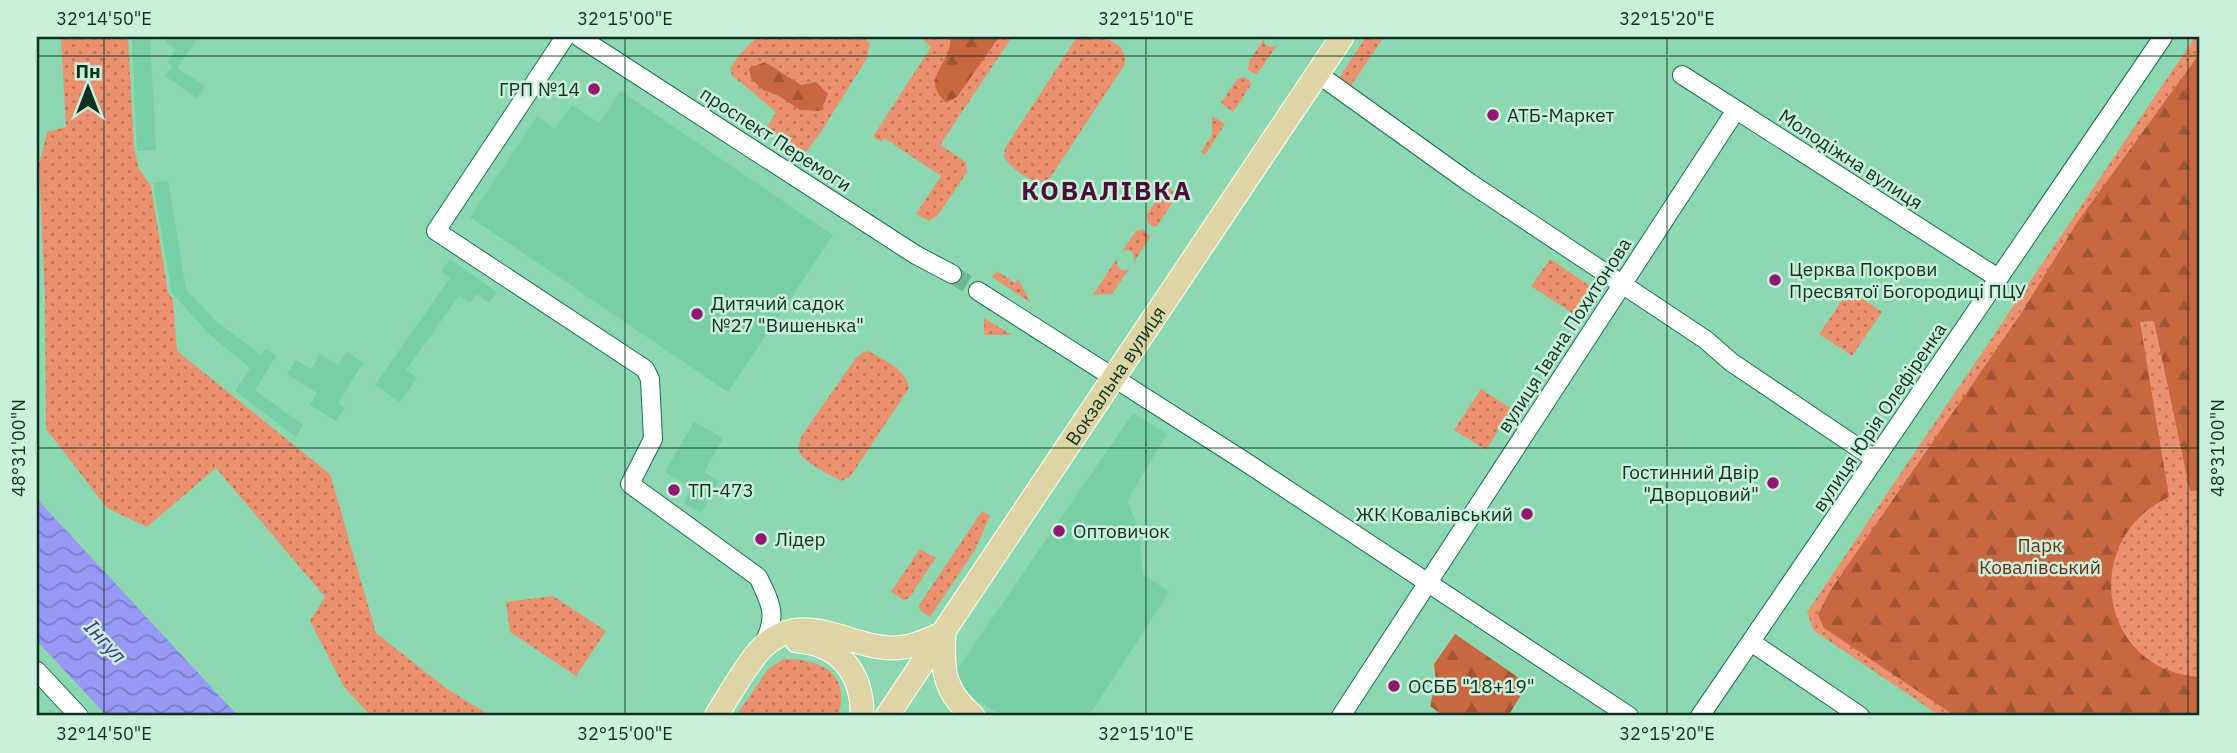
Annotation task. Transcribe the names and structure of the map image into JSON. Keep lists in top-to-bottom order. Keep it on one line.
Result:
{"streets":{"main road":["Вокзальна вулиця"],"street":["проспект Перемоги","Молодіжна вулиця","вулиця Івана Похитонова","вулиця Юрія Олефіренка"]},"crossings":[["Молодіжна вулиця","вулиця Івана Похитонова"],["Молодіжна вулиця","вулиця Юрія Олефіренка"]],"districts":["КОВАЛІВКА"],"water":["Інгул"],"parks":["Парк Ковалівський"],"places":["ГРП №14","АТБ-Маркет","Церква Покрови Пресвятої Богородиці ПЦУ","Дитячий садок №27 \"Вишенька\"","Гостинний Двір \"Дворцовий\"","ТП-473","ЖК Ковалівський","Оптовичок","Лідер","ОСББ \"18+19\""],"north":"top","coordinates":["32°14'50\"E","32°15'00\"E","32°15'10\"E","32°15'20\"E","48°31'00\"N"]}
